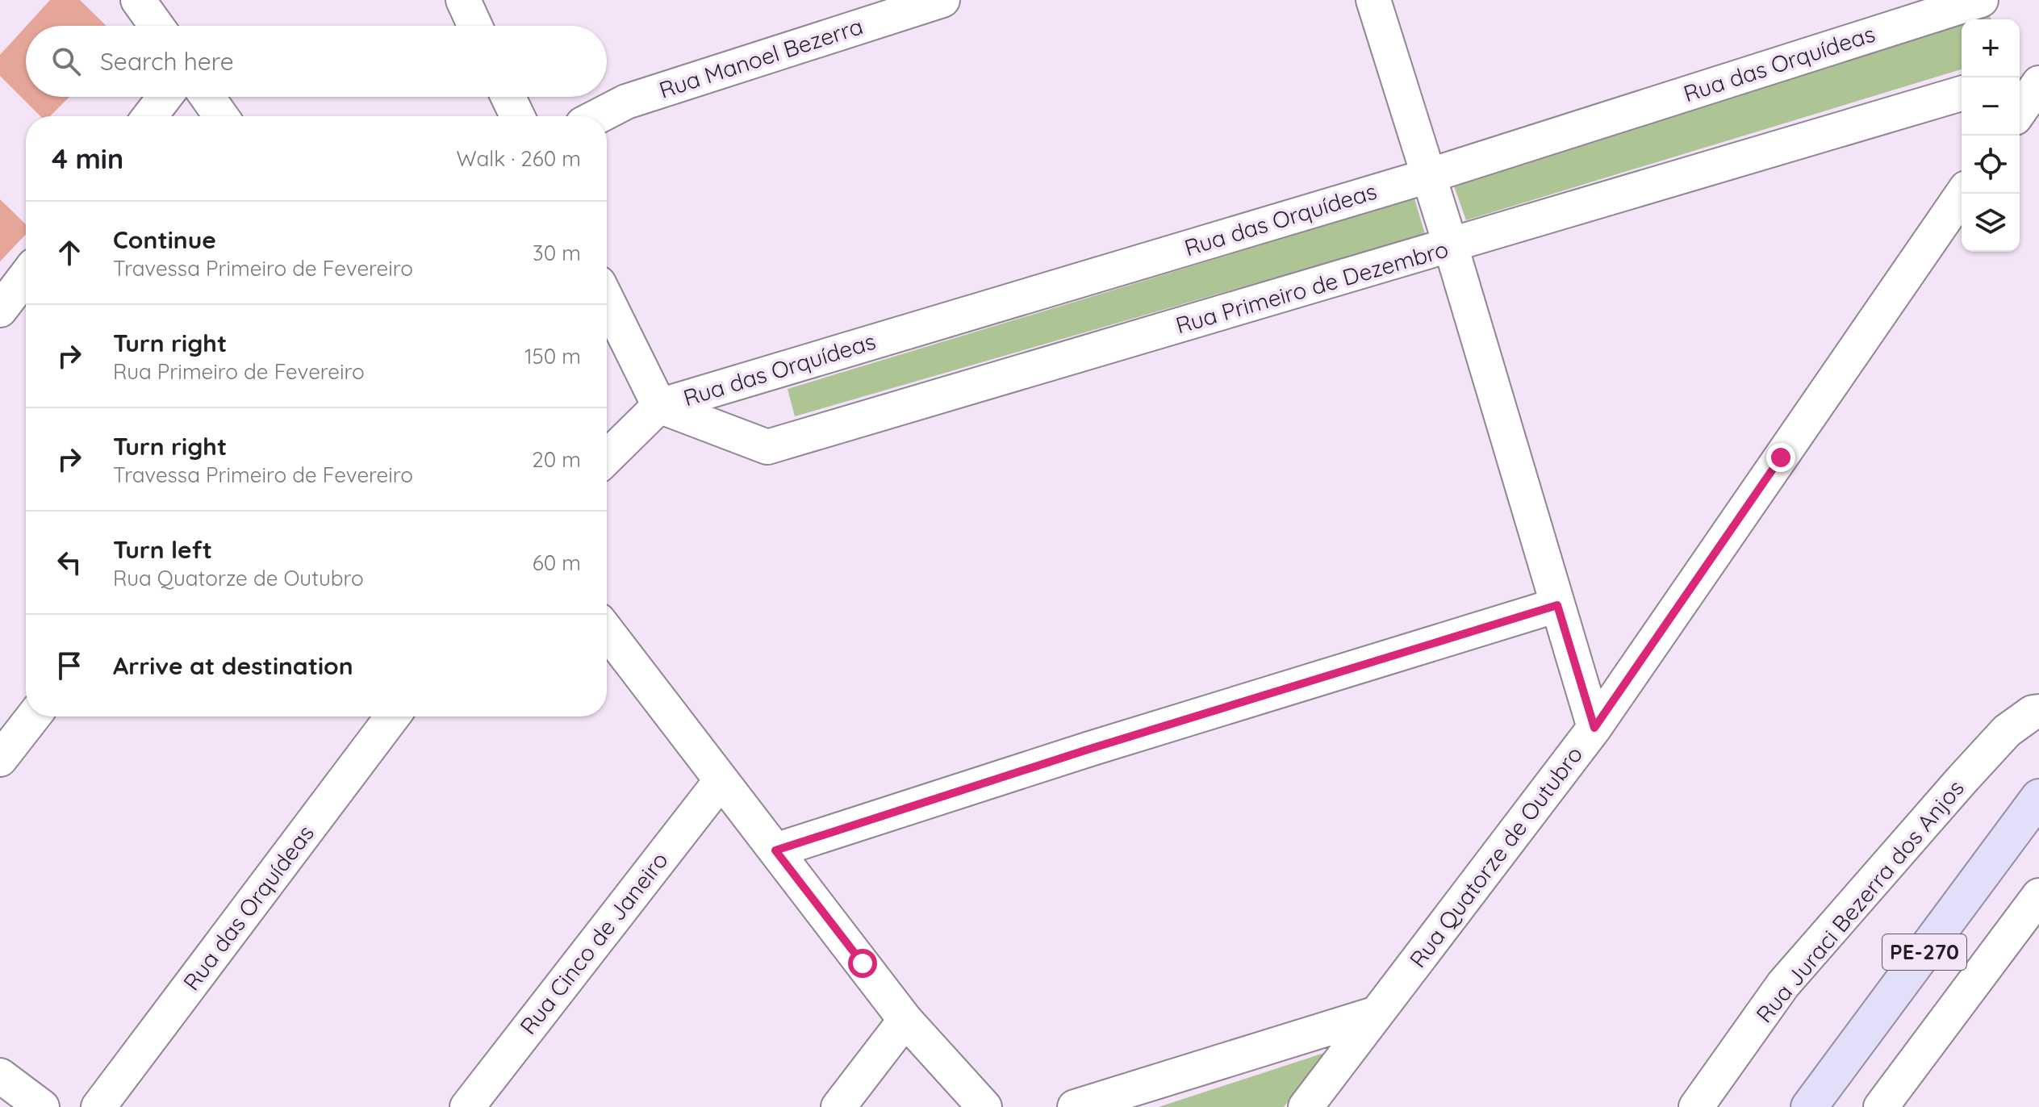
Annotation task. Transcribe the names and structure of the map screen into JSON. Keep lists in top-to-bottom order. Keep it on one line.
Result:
{"streets":{"main road":["PE-270"],"street":["Rua Manoel Bezerra","Rua das Orquídeas","Rua Primeiro de Dezembro","Rua Quatorze de Outubro","Rua Juraci Bezerra dos Anjos","Rua Cinco de Janeiro"]},"crossings":[["Rua das Orquídeas","Rua Primeiro de Dezembro"]],"page":{"map_buttons":["+","−"],"search":"Search here","heading":["4 min","Walk · 260 m"],"list":[["Continue","Travessa Primeiro de Fevereiro","30 m"],["Turn right","Rua Primeiro de Fevereiro","150 m"],["Turn right","Travessa Primeiro de Fevereiro","20 m"],["Turn left","Rua Quatorze de Outubro","60 m"],"Arrive at destination"]}}
